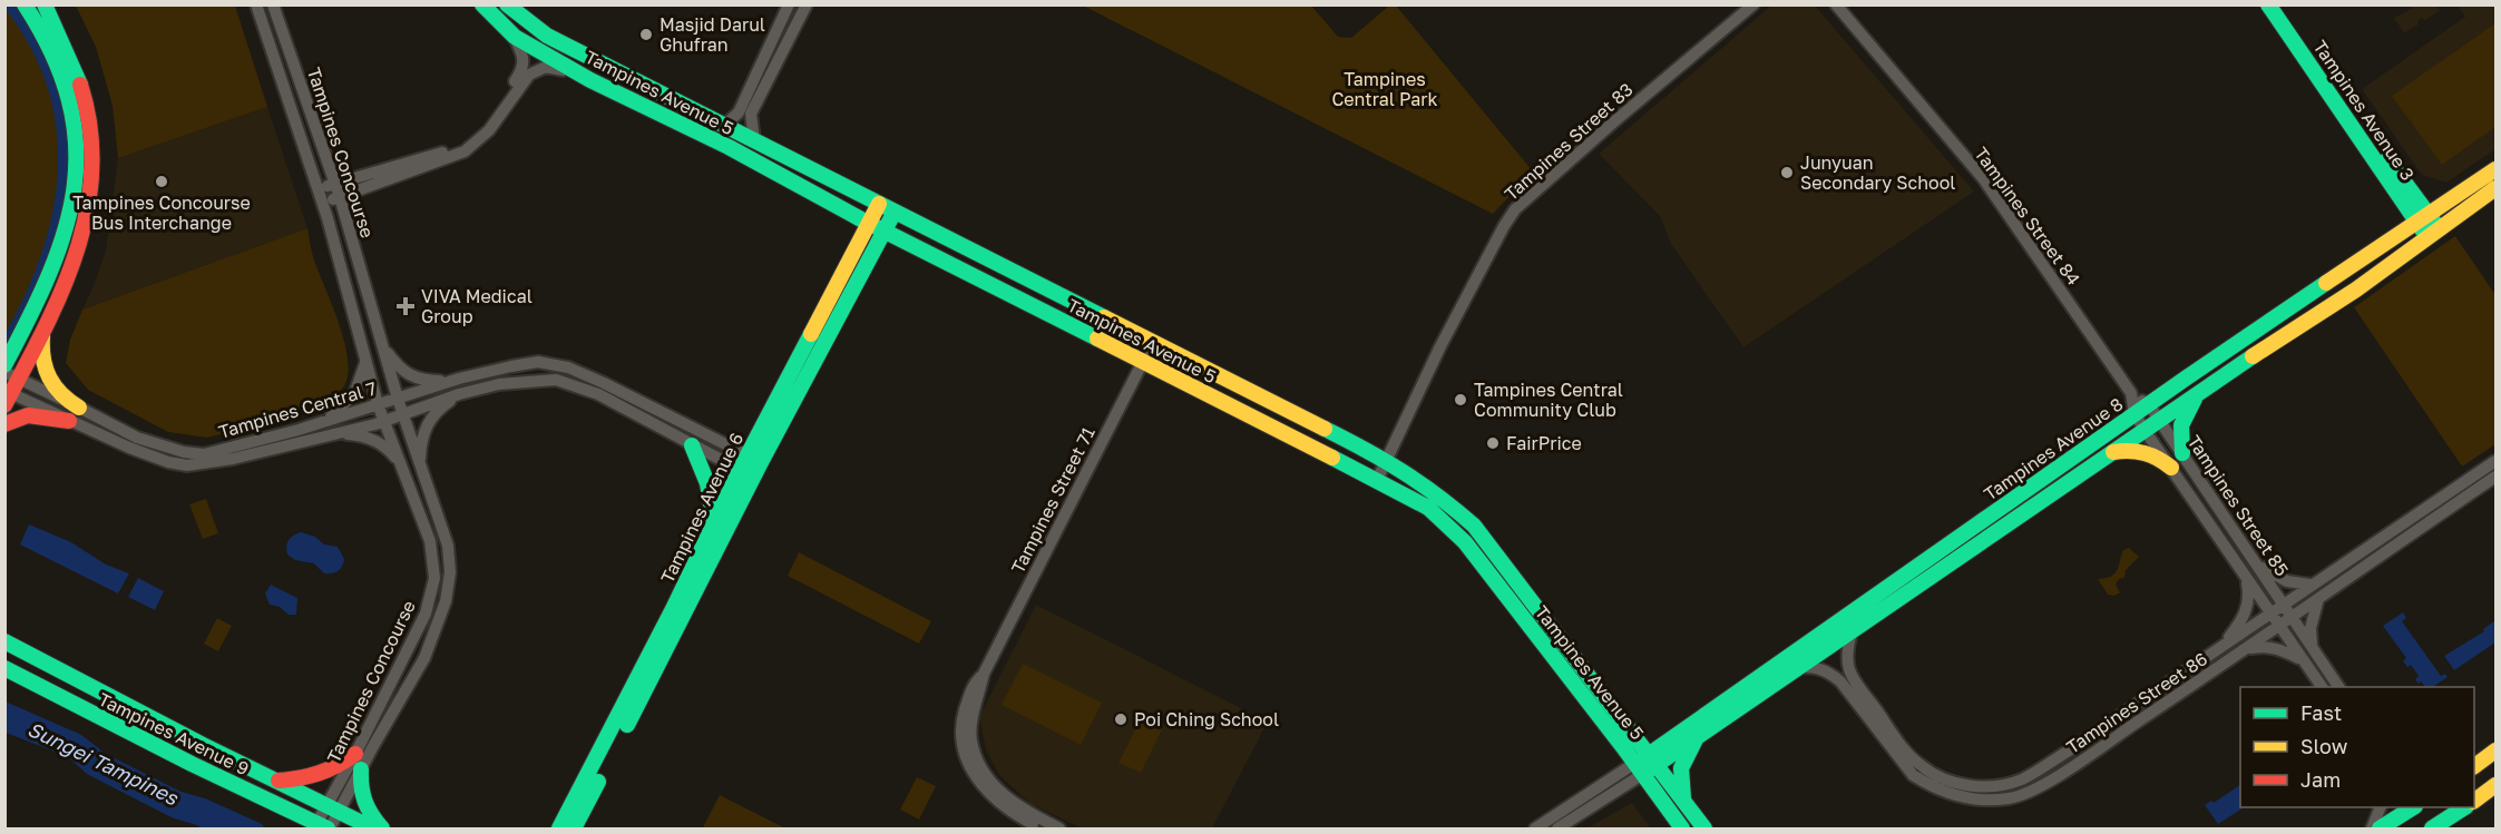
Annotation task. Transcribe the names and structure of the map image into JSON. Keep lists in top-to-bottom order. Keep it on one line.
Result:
{"streets":{"main road":["Tampines Avenue 5","Tampines Avenue 3","Tampines Avenue 8","Tampines Avenue 6","Tampines Avenue 9"],"street":["Tampines Street 83","Tampines Concourse","Tampines Street 84","Tampines Central 7","Tampines Street 71","Tampines Street 85","Tampines Street 86"]},"crossings":[["Tampines Avenue 5","Tampines Street 83"],["Tampines Avenue 5","Tampines Avenue 8"],["Tampines Avenue 5","Tampines Street 71"],["Tampines Avenue 5","Tampines Avenue 6"],["Tampines Avenue 3","Tampines Avenue 8"],["Tampines Concourse","Tampines Central 7"],["Tampines Concourse","Tampines Avenue 9"],["Tampines Street 84","Tampines Avenue 8"],["Tampines Street 84","Tampines Street 85"],["Tampines Central 7","Tampines Avenue 6"],["Tampines Avenue 8","Tampines Street 85"],["Tampines Avenue 8","Tampines Street 86"],["Tampines Street 85","Tampines Street 86"]],"water":["Sungei Tampines"],"parks":["Tampines Central Park"],"places":{"other":["Masjid Darul Ghufran","Junyuan Secondary School","Tampines Concourse Bus Interchange","Tampines Central Community Club","FairPrice","Poi Ching School"],"health":["VIVA Medical Group"]},"legend":["Fast","Slow","Jam"]}
